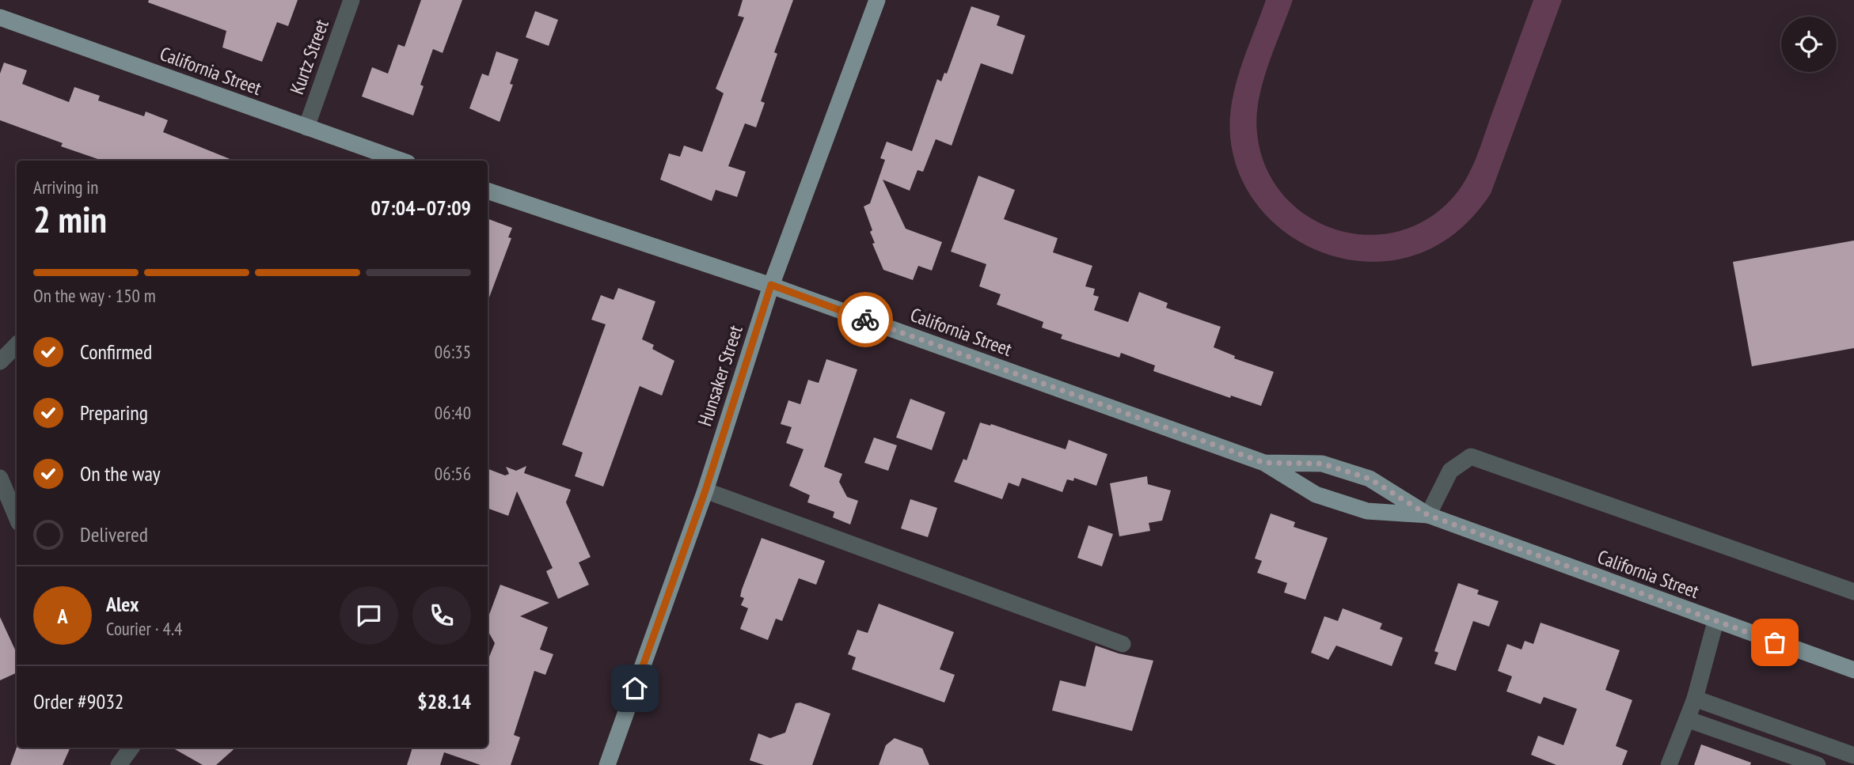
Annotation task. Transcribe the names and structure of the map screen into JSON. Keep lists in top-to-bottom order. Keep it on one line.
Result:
{"streets":{"main road":["California Street","Hunsaker Street"],"street":["Kurtz Street"]},"crossings":[["Kurtz Street","California Street"],["California Street","Hunsaker Street"]],"page":{"heading":["2 min","Arriving in","07:04–07:09"],"panel":["Alex","Courier · 4.4","Order #9032","$28.14"],"bar":"On the way · 150 m","list":[["Confirmed","06:35"],["Preparing","06:40"],["On the way","06:56"],"Delivered"],"round":"A"}}
